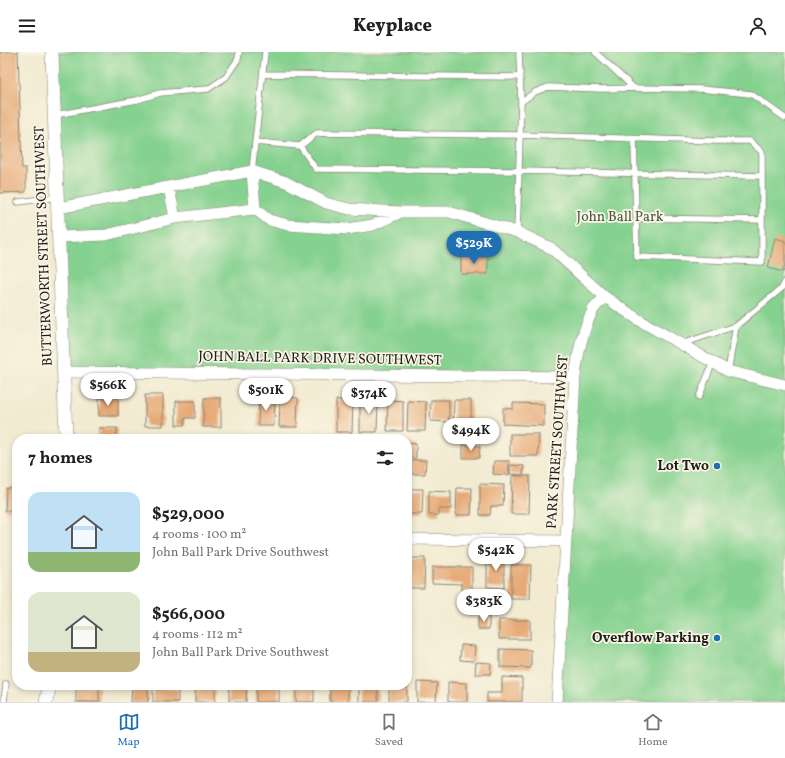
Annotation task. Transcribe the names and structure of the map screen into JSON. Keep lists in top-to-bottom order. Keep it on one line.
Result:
{"streets":{"street":["BUTTERWORTH STREET SOUTHWEST","JOHN BALL PARK DRIVE SOUTHWEST","PARK STREET SOUTHWEST"]},"crossings":[["BUTTERWORTH STREET SOUTHWEST","JOHN BALL PARK DRIVE SOUTHWEST"],["JOHN BALL PARK DRIVE SOUTHWEST","PARK STREET SOUTHWEST"]],"parks":["John Ball Park"],"places":["Lot Two","Overflow Parking"],"page":{"header":"Keyplace","price":["$529K","$566K","$501K","$374K","$494K","$542K","$383K"],"heading":"7 homes","list":[{"name":"$529,000","note":"4 rooms · 100 m² · John Ball Park Drive Southwest"},{"name":"$566,000","note":"4 rooms · 112 m² · John Ball Park Drive Southwest"}],"tabs":["Map","Saved","Home"]}}
